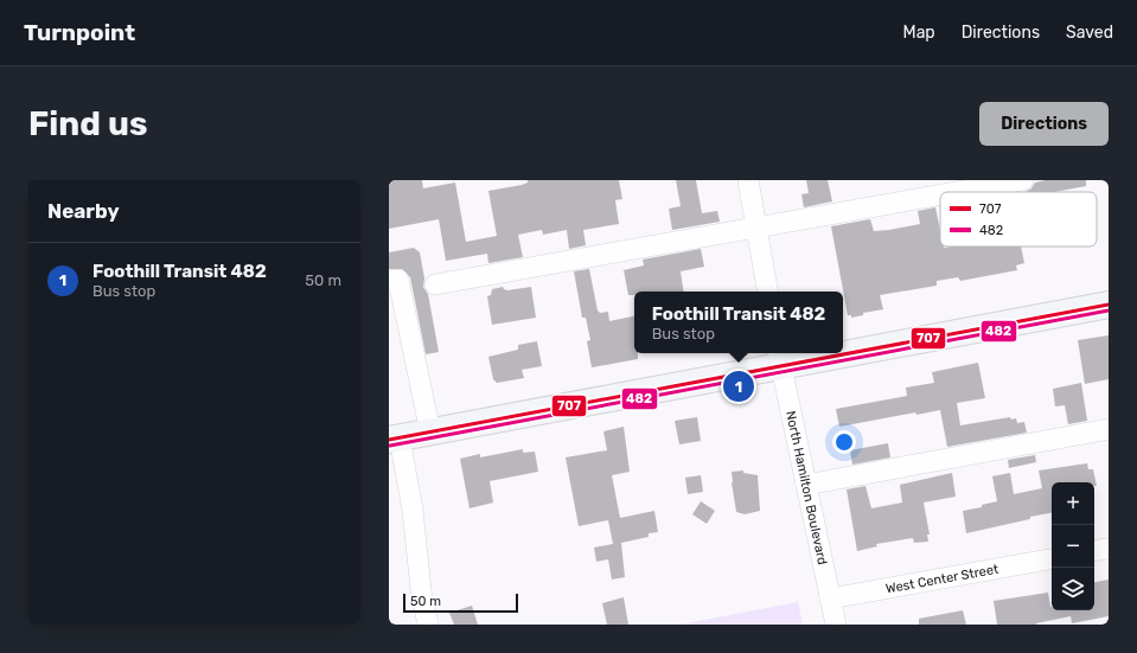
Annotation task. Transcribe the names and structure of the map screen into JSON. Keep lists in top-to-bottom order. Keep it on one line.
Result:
{"streets":{"street":["North Hamilton Boulevard","West Center Street"]},"crossings":[["North Hamilton Boulevard","West Center Street"]],"lines":["transit line 707","transit line 482"],"legend":["707","482"],"scale_bar":"50 m","page":{"header":"Turnpoint","nav":["Map","Directions","Saved"],"buttons":"Directions","title":"Find us","heading":"Nearby","list":[{"mark":"1","name":"Foothill Transit 482","note":"Bus stop","value":"50 m"}],"popup":["Foothill Transit 482","Bus stop"],"pins":"1","map_buttons":["+","−"],"scale":"50 m"}}
